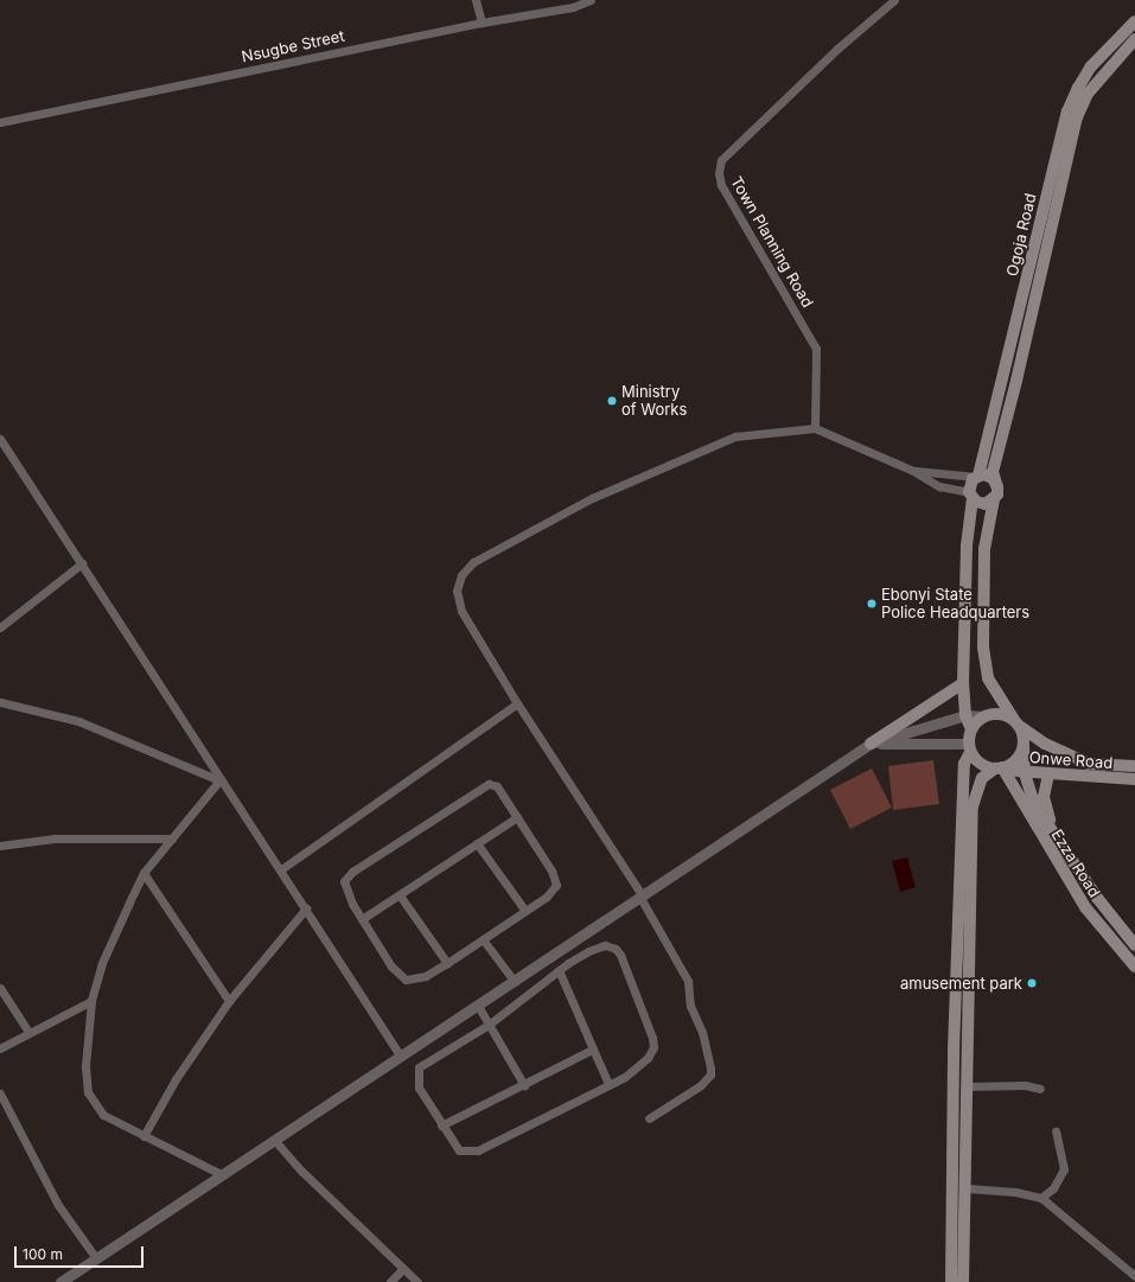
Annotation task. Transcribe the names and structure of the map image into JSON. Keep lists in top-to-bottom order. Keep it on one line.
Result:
{"streets":{"main road":["Ogoja Road","Onwe Road","Ezza Road"],"street":["Nsugbe Street","Town Planning Road"]},"crossings":[["Onwe Road","Ezza Road"]],"places":["Ministry of Works","Ebonyi State Police Headquarters","amusement park"],"scale_bar":"100 m"}
